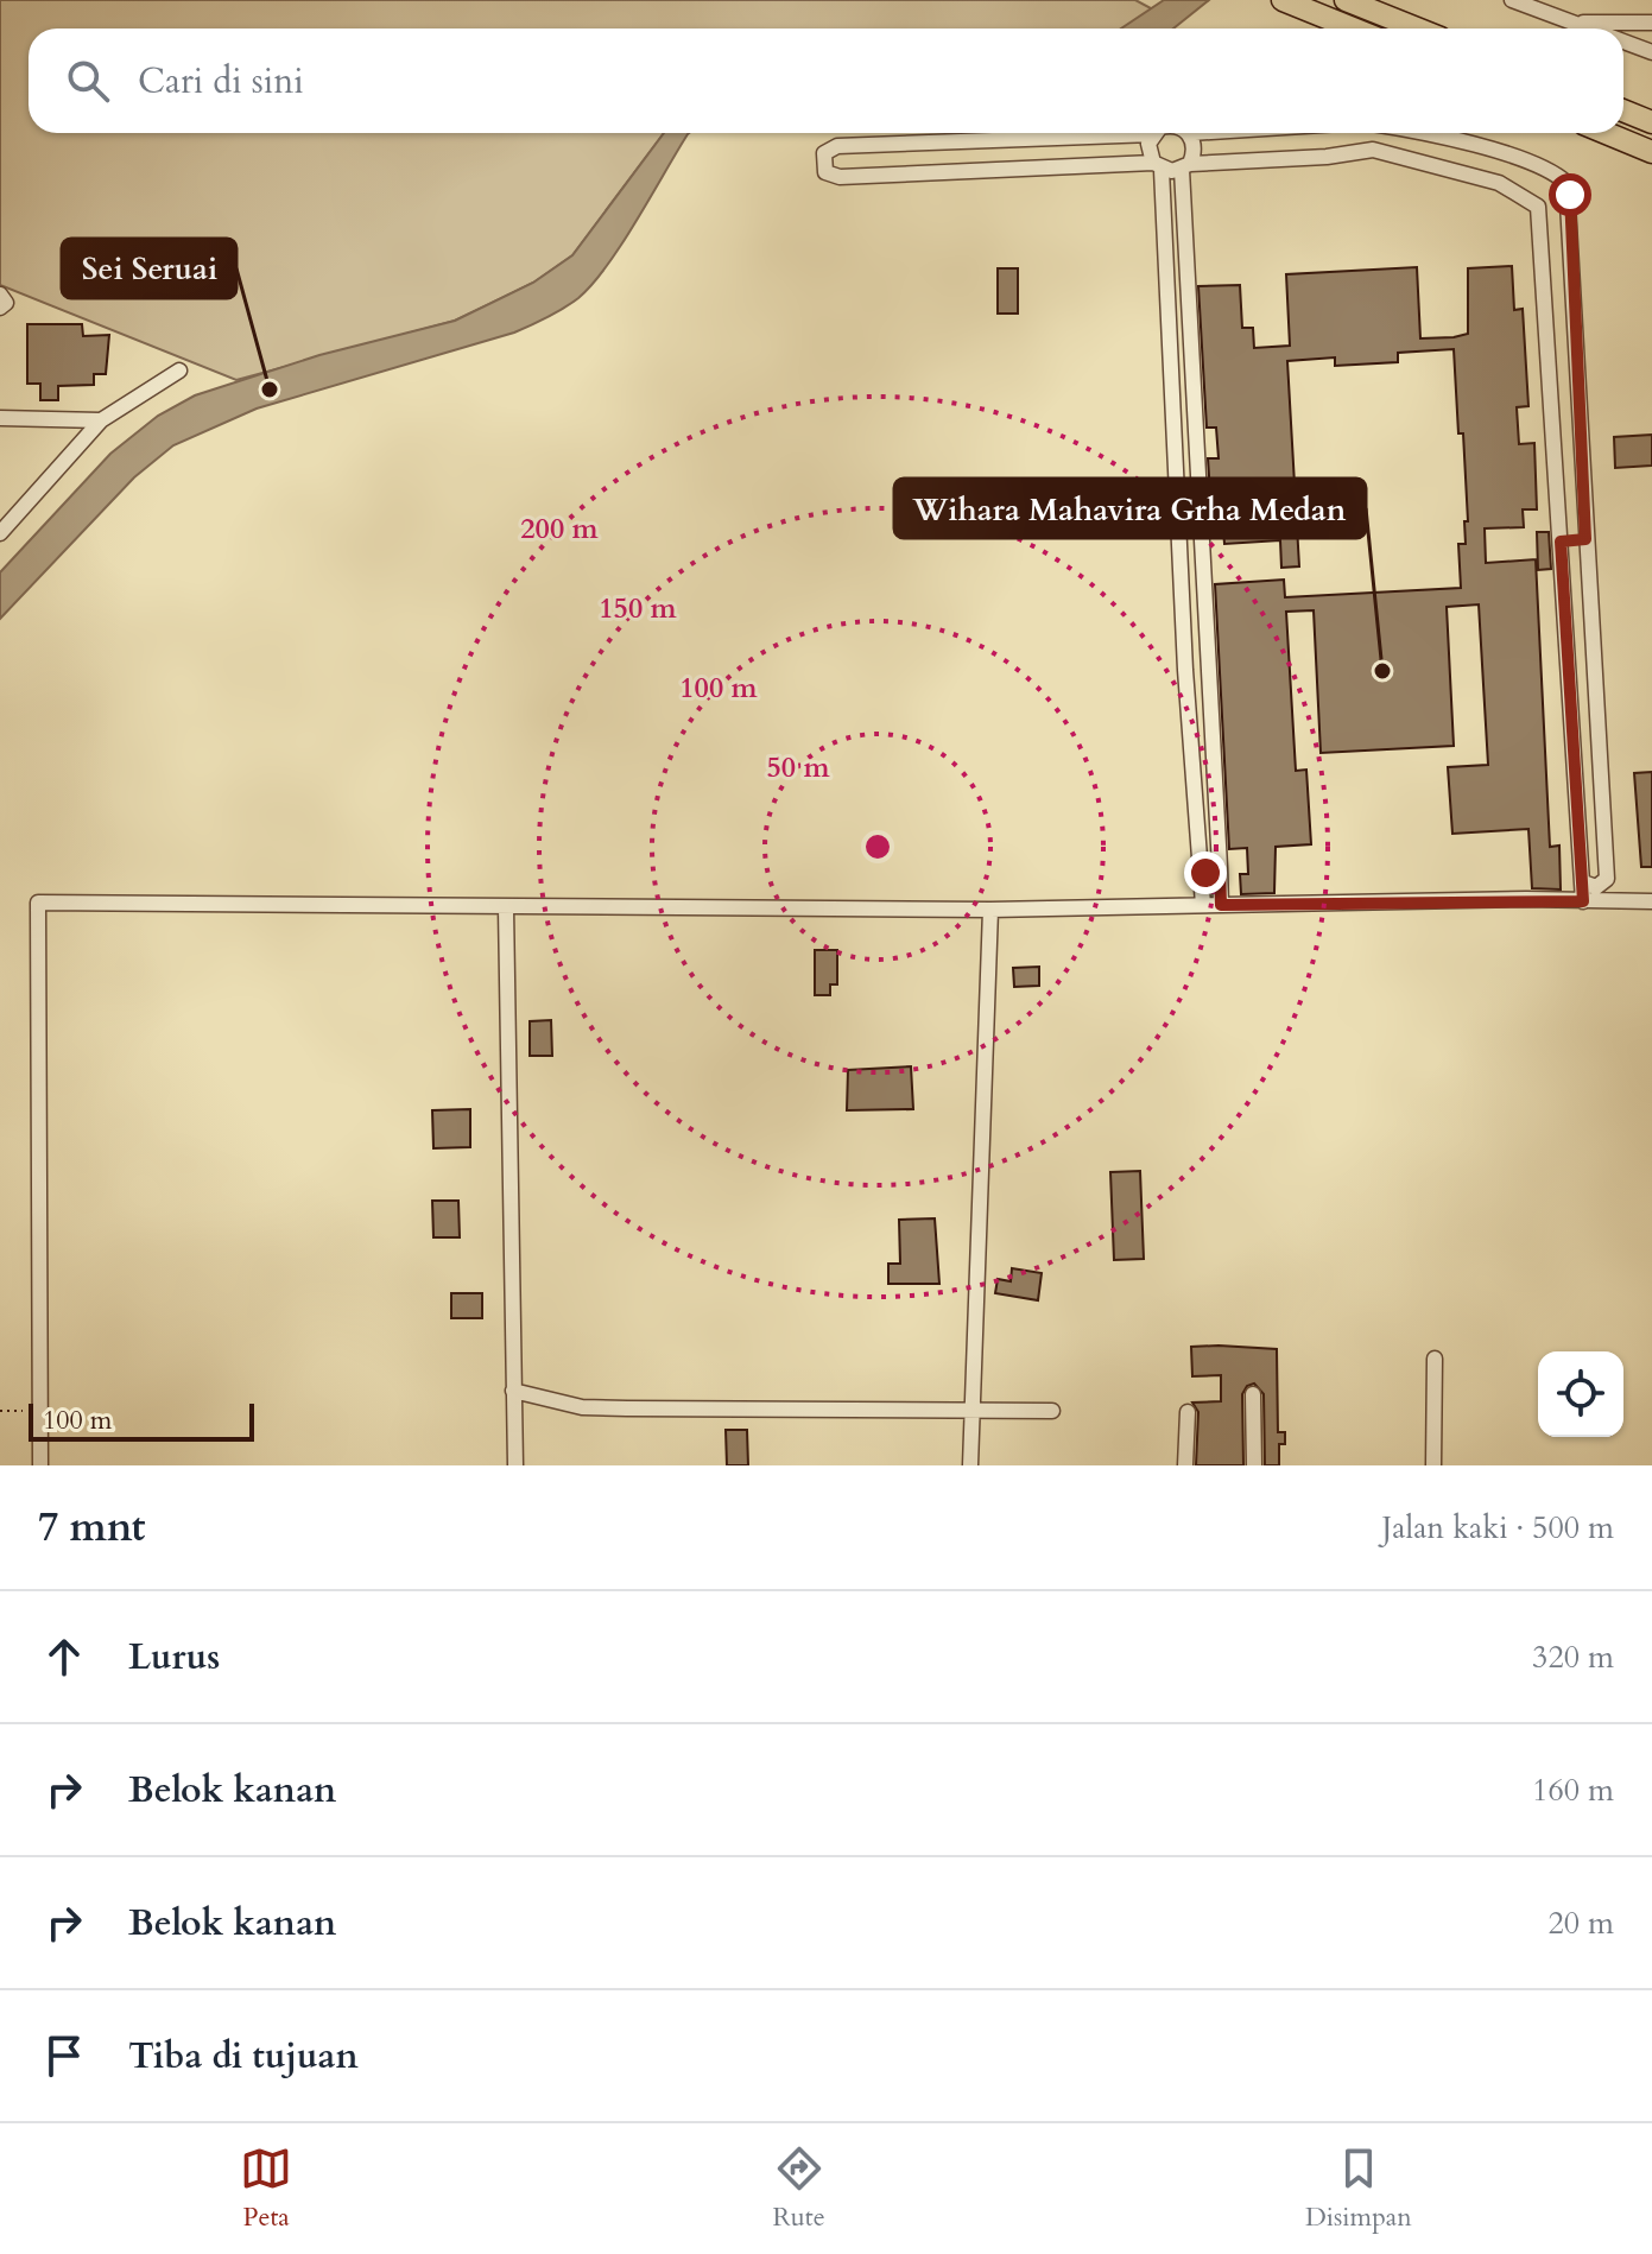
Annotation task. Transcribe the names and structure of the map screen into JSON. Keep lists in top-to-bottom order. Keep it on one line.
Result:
{"places":["Sei Seruai","Wihara Mahavira Grha Medan"],"scale_bar":"100 m","page":{"search":"Cari di sini","scale":"100 m","heading":["7 mnt","Jalan kaki · 500 m"],"list":[["Lurus","320 m"],["Belok kanan","160 m"],["Belok kanan","20 m"],"Tiba di tujuan"],"nav":["Peta","Rute","Disimpan"]},"rings":["200 m","150 m","100 m","50 m"]}
